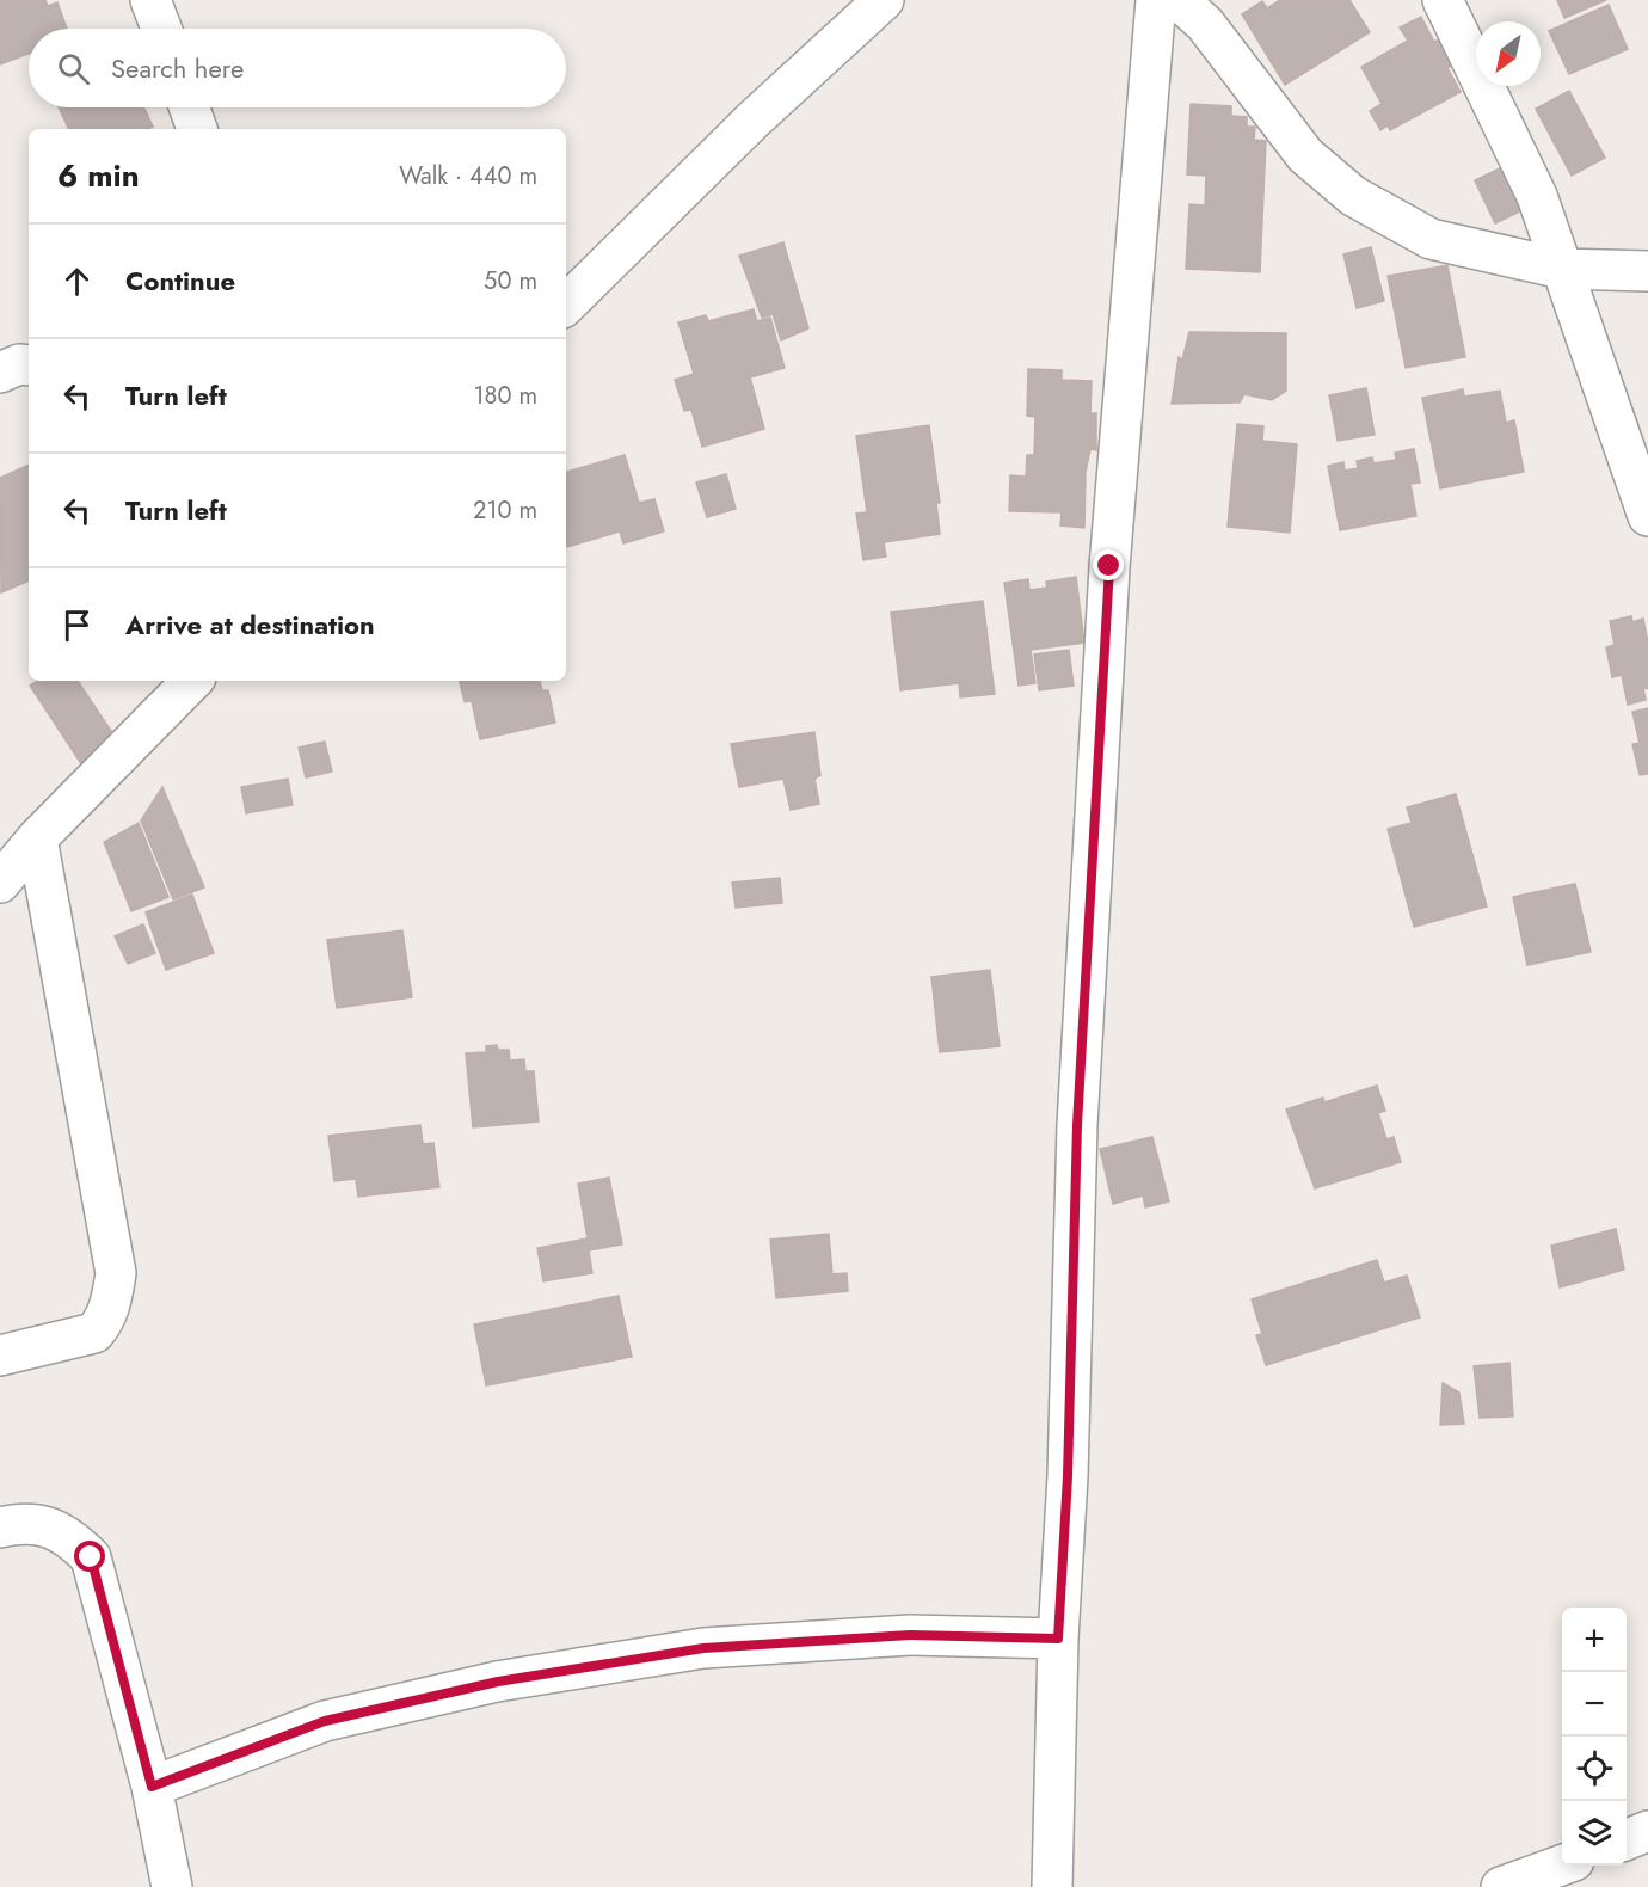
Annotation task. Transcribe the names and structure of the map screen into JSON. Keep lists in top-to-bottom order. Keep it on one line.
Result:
{"north":"bottom left","page":{"search":"Search here","heading":["6 min","Walk · 440 m"],"list":[["Continue","50 m"],["Turn left","180 m"],["Turn left","210 m"],"Arrive at destination"],"map_buttons":["+","−"]}}
